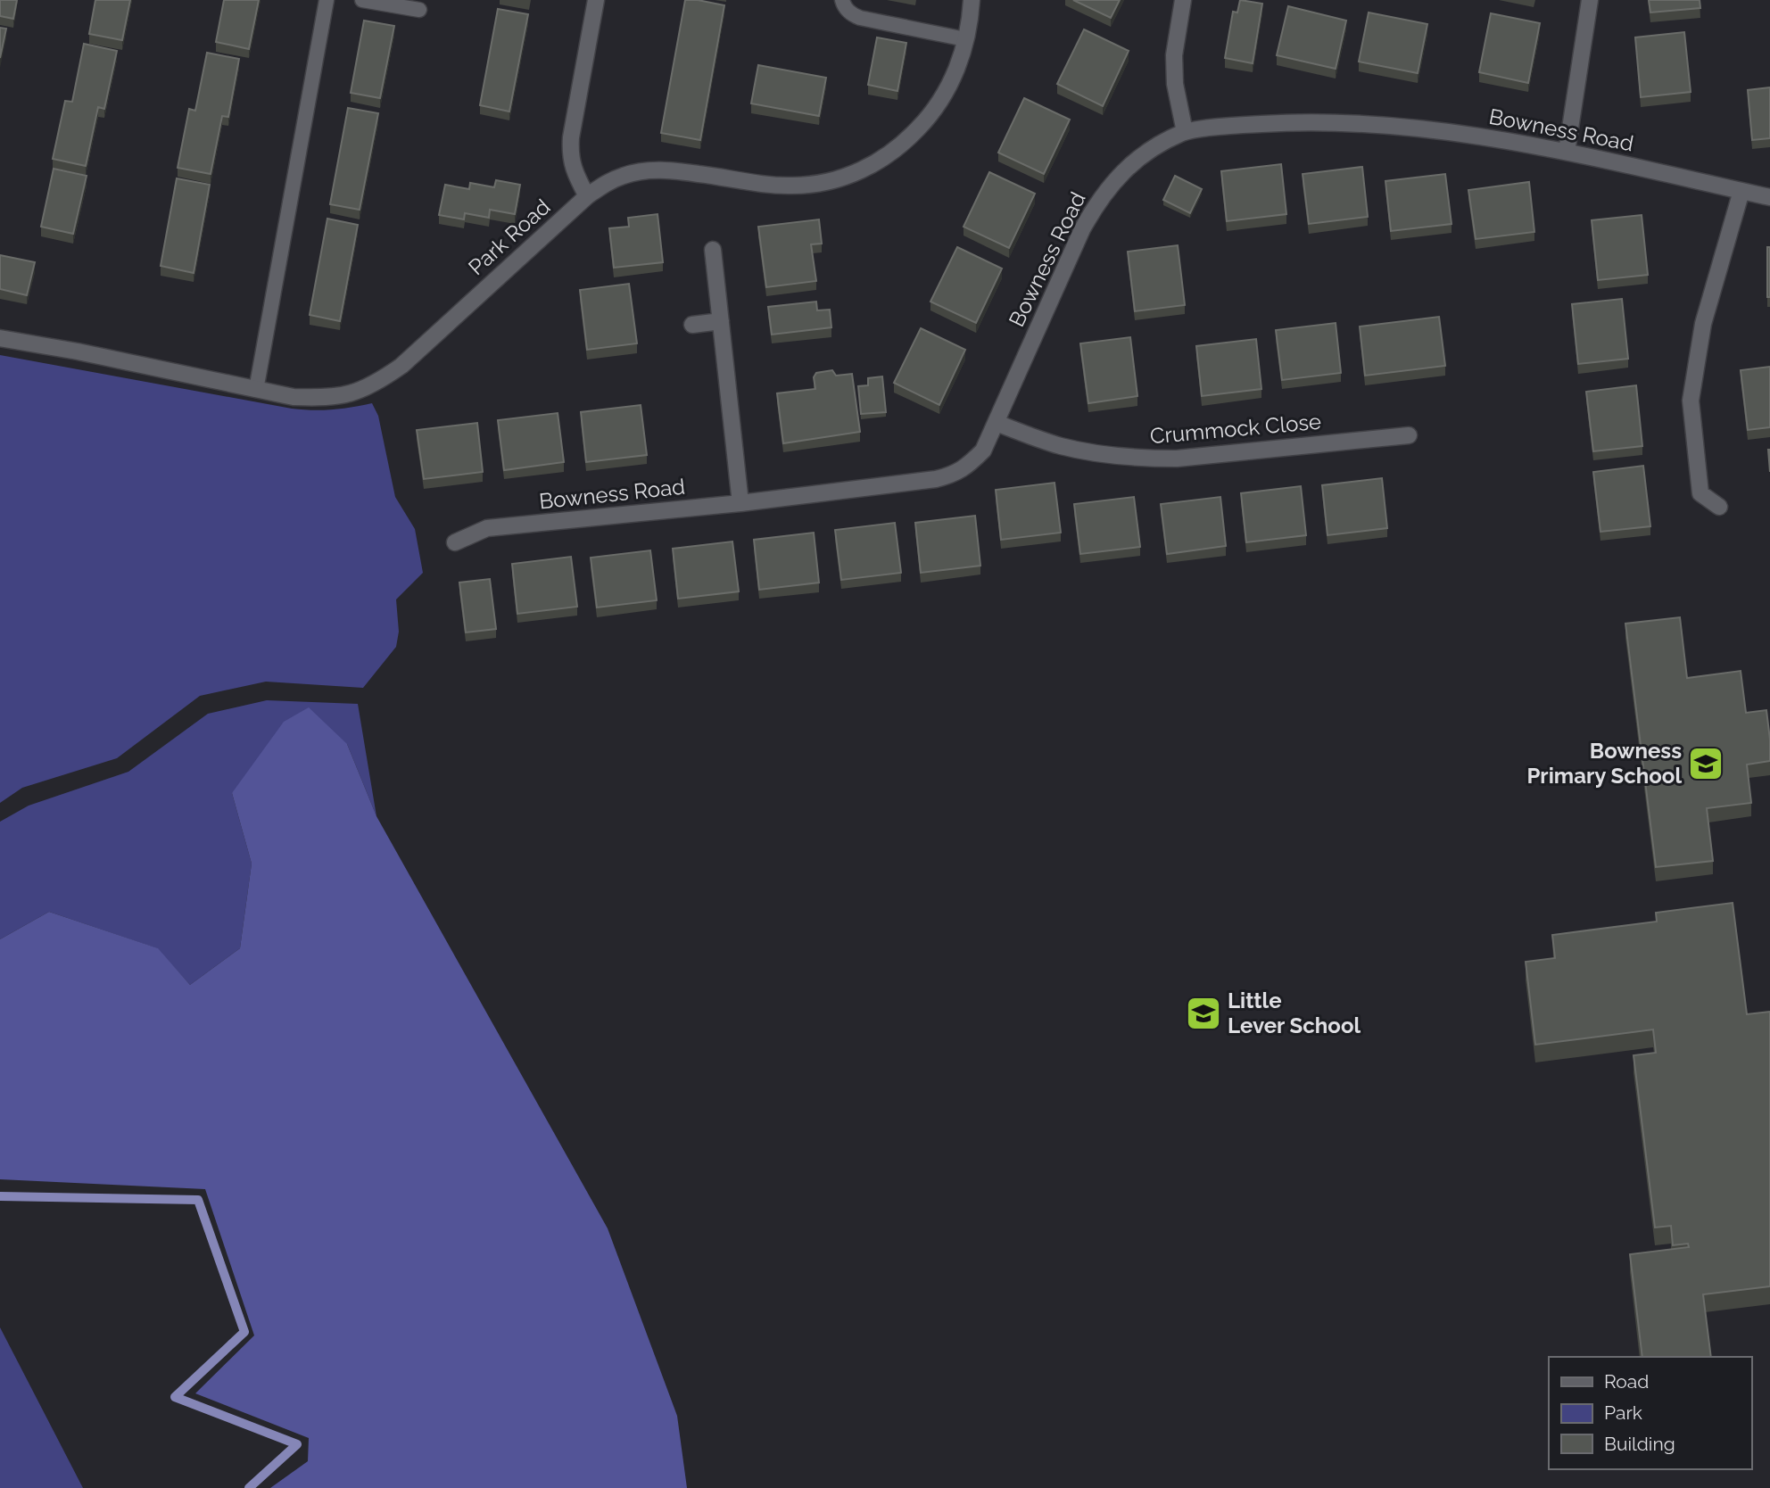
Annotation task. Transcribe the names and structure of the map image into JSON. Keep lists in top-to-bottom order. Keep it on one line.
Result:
{"streets":{"street":["Bowness Road","Park Road","Crummock Close"]},"crossings":[["Bowness Road","Crummock Close"]],"places":{"school or university":["Bowness Primary School","Little Lever School"]},"legend":["Road","Park","Building"]}
